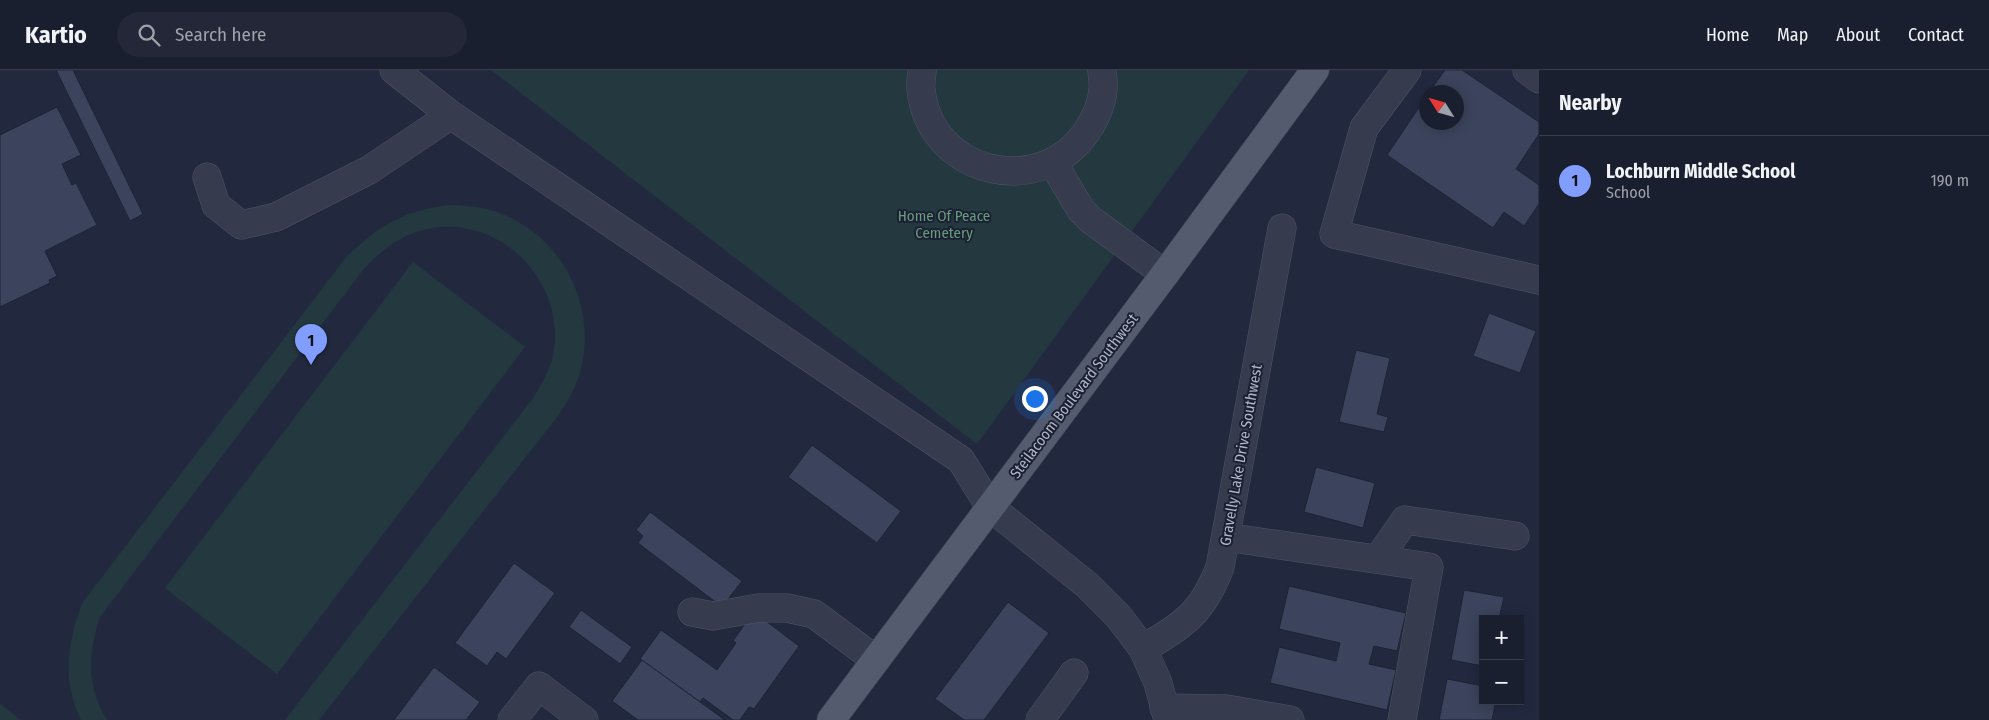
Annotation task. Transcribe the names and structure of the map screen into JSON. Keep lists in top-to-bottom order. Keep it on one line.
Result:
{"streets":{"main road":["Steilacoom Boulevard Southwest"],"street":["Gravelly Lake Drive Southwest"]},"parks":["Home Of Peace Cemetery"],"north":"top left","page":{"header":"Kartio","search":"Search here","nav":["Home","Map","About","Contact"],"heading":"Nearby","list":[{"mark":"1","name":"Lochburn Middle School","note":"School","value":"190 m"}],"pins":"1","map_buttons":["+","−"]}}
